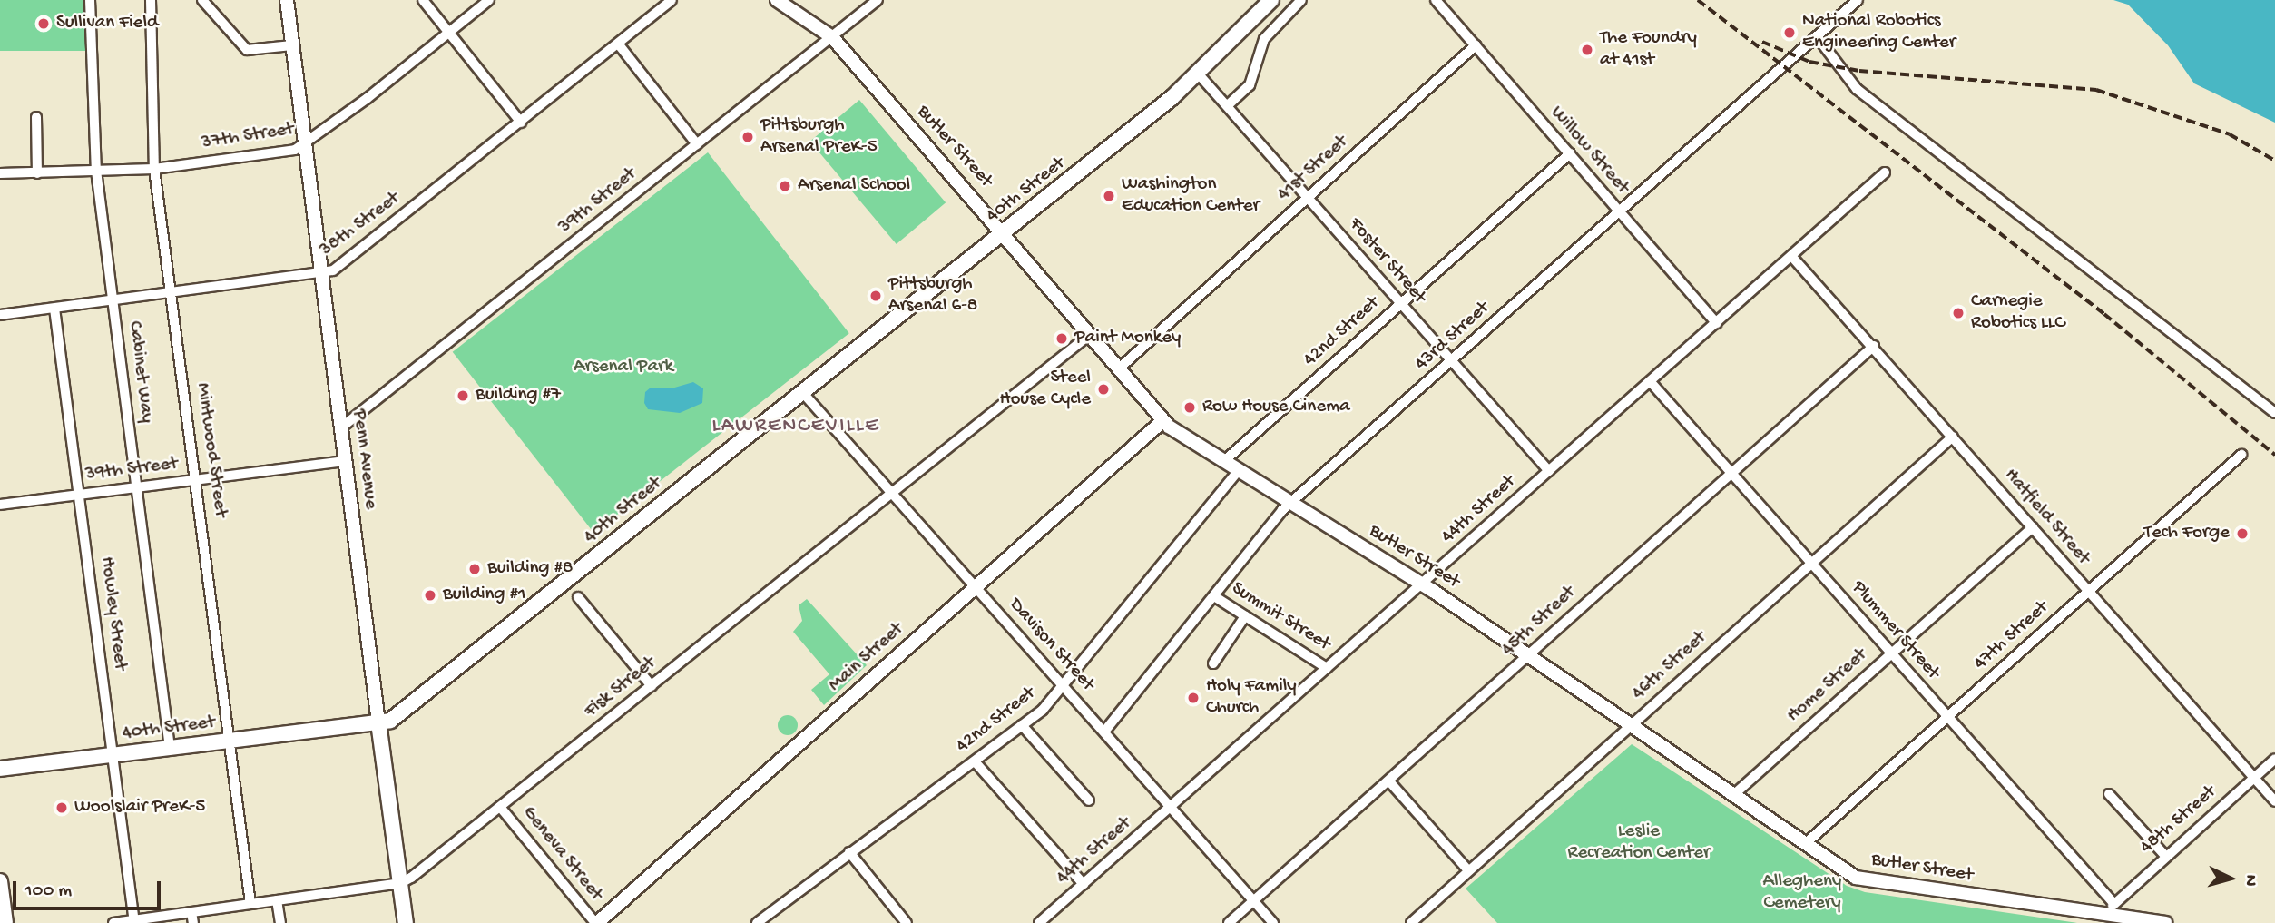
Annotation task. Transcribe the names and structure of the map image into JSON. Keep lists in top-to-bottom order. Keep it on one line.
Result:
{"streets":{"main road":["Butler Street","40th Street","Penn Avenue","Main Street"],"street":["37th Street","Willow Street","41st Street","39th Street","38th Street","Foster Street","42nd Street","43rd Street","Cabinet Way","Mintwood Street","44th Street","Hatfield Street","Howley Street","Summit Street","45th Street","Plummer Street","47th Street","Davison Street","46th Street","Home Street","Fisk Street","48th Street","Geneva Street"]},"crossings":[["37th Street","Cabinet Way"],["37th Street","Mintwood Street"],["37th Street","Penn Avenue"],["Butler Street","41st Street"],["Butler Street","40th Street"],["Butler Street","39th Street"],["Butler Street","42nd Street"],["Butler Street","43rd Street"],["Butler Street","44th Street"],["Butler Street","45th Street"],["Butler Street","Plummer Street"],["Butler Street","47th Street"],["Butler Street","Main Street"],["Butler Street","46th Street"],["Butler Street","Home Street"],["Butler Street","Fisk Street"],["Butler Street","48th Street"],["Willow Street","41st Street"],["Willow Street","42nd Street"],["Willow Street","43rd Street"],["Willow Street","44th Street"],["41st Street","Foster Street"],["40th Street","Foster Street"],["40th Street","Cabinet Way"],["40th Street","Mintwood Street"],["40th Street","Penn Avenue"],["40th Street","Howley Street"],["40th Street","Davison Street"],["39th Street","Cabinet Way"],["39th Street","Mintwood Street"],["39th Street","Penn Avenue"],["39th Street","Howley Street"],["38th Street","Cabinet Way"],["38th Street","Mintwood Street"],["38th Street","Penn Avenue"],["38th Street","Howley Street"],["Foster Street","42nd Street"],["Foster Street","43rd Street"],["Foster Street","44th Street"],["42nd Street","Davison Street"],["43rd Street","Summit Street"],["43rd Street","Davison Street"],["Mintwood Street","Fisk Street"],["Penn Avenue","Fisk Street"],["44th Street","Hatfield Street"],["44th Street","Summit Street"],["44th Street","Plummer Street"],["44th Street","Davison Street"],["Hatfield Street","45th Street"],["Hatfield Street","47th Street"],["Hatfield Street","46th Street"],["Hatfield Street","Home Street"],["Hatfield Street","48th Street"],["Howley Street","Fisk Street"],["45th Street","Plummer Street"],["45th Street","Davison Street"],["Plummer Street","47th Street"],["Plummer Street","46th Street"],["Plummer Street","Home Street"],["Plummer Street","48th Street"],["Davison Street","Main Street"],["Davison Street","Fisk Street"],["Main Street","Geneva Street"],["Fisk Street","Geneva Street"]],"districts":["LAWRENCEVILLE"],"parks":["Arsenal Park","Leslie Recreation Center","Allegheny Cemetery"],"places":["Sullivan Field","National Robotics Engineering Center","The Foundry at 41st","Pittsburgh Arsenal PreK-5","Arsenal School","Washington Education Center","Pittsburgh Arsenal 6-8","Carnegie Robotics LLC","Paint Monkey","Steel House Cycle","Building #7","Row House Cinema","Tech Forge","Building #8","Building #1","Holy Family Church","Woolslair PreK-5"],"scale_bar":"100 m","north":"right"}
